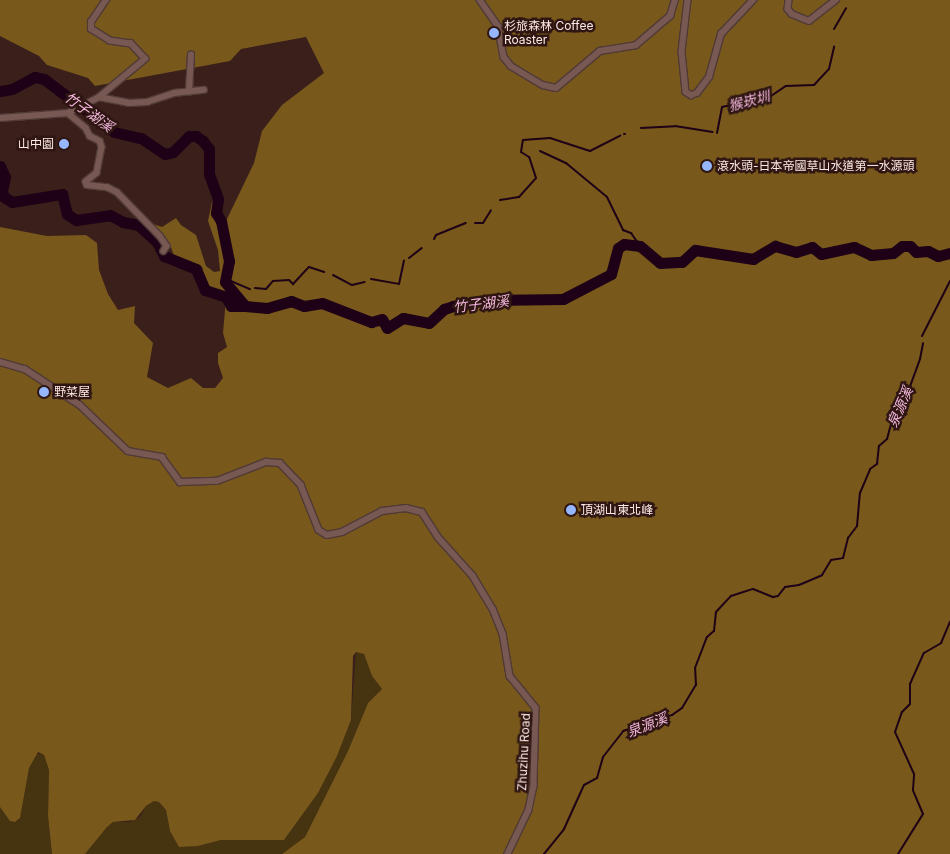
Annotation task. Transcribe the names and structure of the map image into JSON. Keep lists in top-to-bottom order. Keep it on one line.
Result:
{"streets":{"street":["Zhuzihu Road"]},"water":["猴崁圳","竹子湖溪","泉源溪"],"places":["杉旅森林 Coffee Roaster","山中園","滾水頭-日本帝國草山水道第一水源頭","野菜屋","頂湖山東北峰"]}
